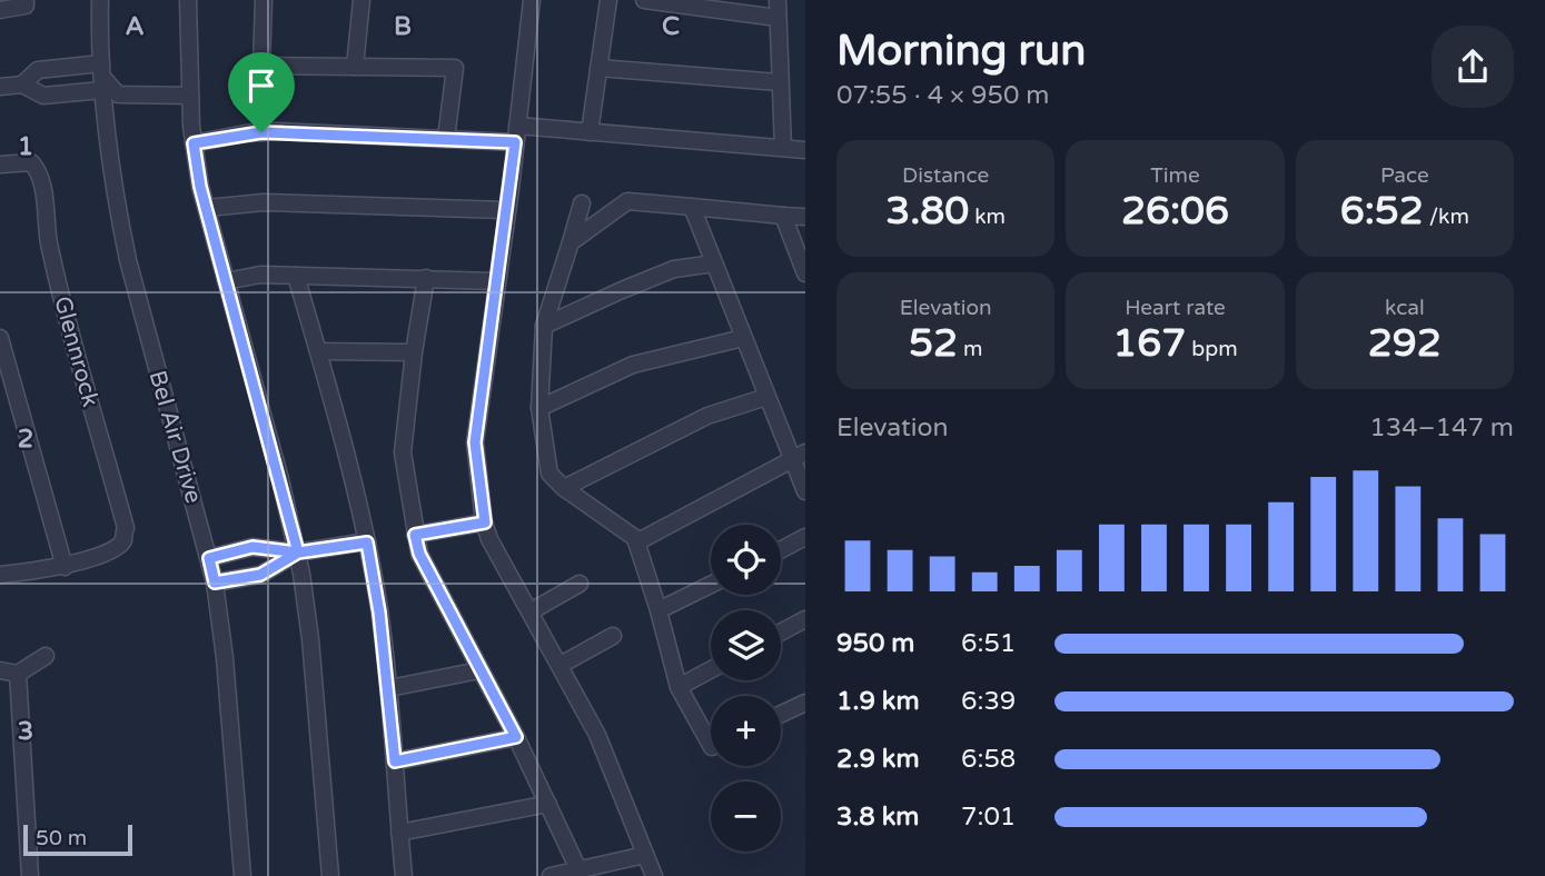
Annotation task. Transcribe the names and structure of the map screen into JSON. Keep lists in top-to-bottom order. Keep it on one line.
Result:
{"streets":{"street":["Glennrock","Bel Air Drive"]},"scale_bar":"50 m","page":{"heading":["Morning run","07:55 · 4 × 950 m"],"stats":[["Distance","3.80 km"],["Time","26:06"],["Pace","6:52 /km"],["Elevation","52 m"],["Heart rate","167 bpm"],["kcal","292"]],"chart":["Elevation","134–147 m"],"map_buttons":["+","−"],"list":[{"name":"950 m","note":"6:51"},{"name":"1.9 km","note":"6:39"},{"name":"2.9 km","note":"6:58"},{"name":"3.8 km","note":"7:01"}],"scale":"50 m"},"grid":{"columns":["A","B","C"],"rows":["1","2","3"]}}
